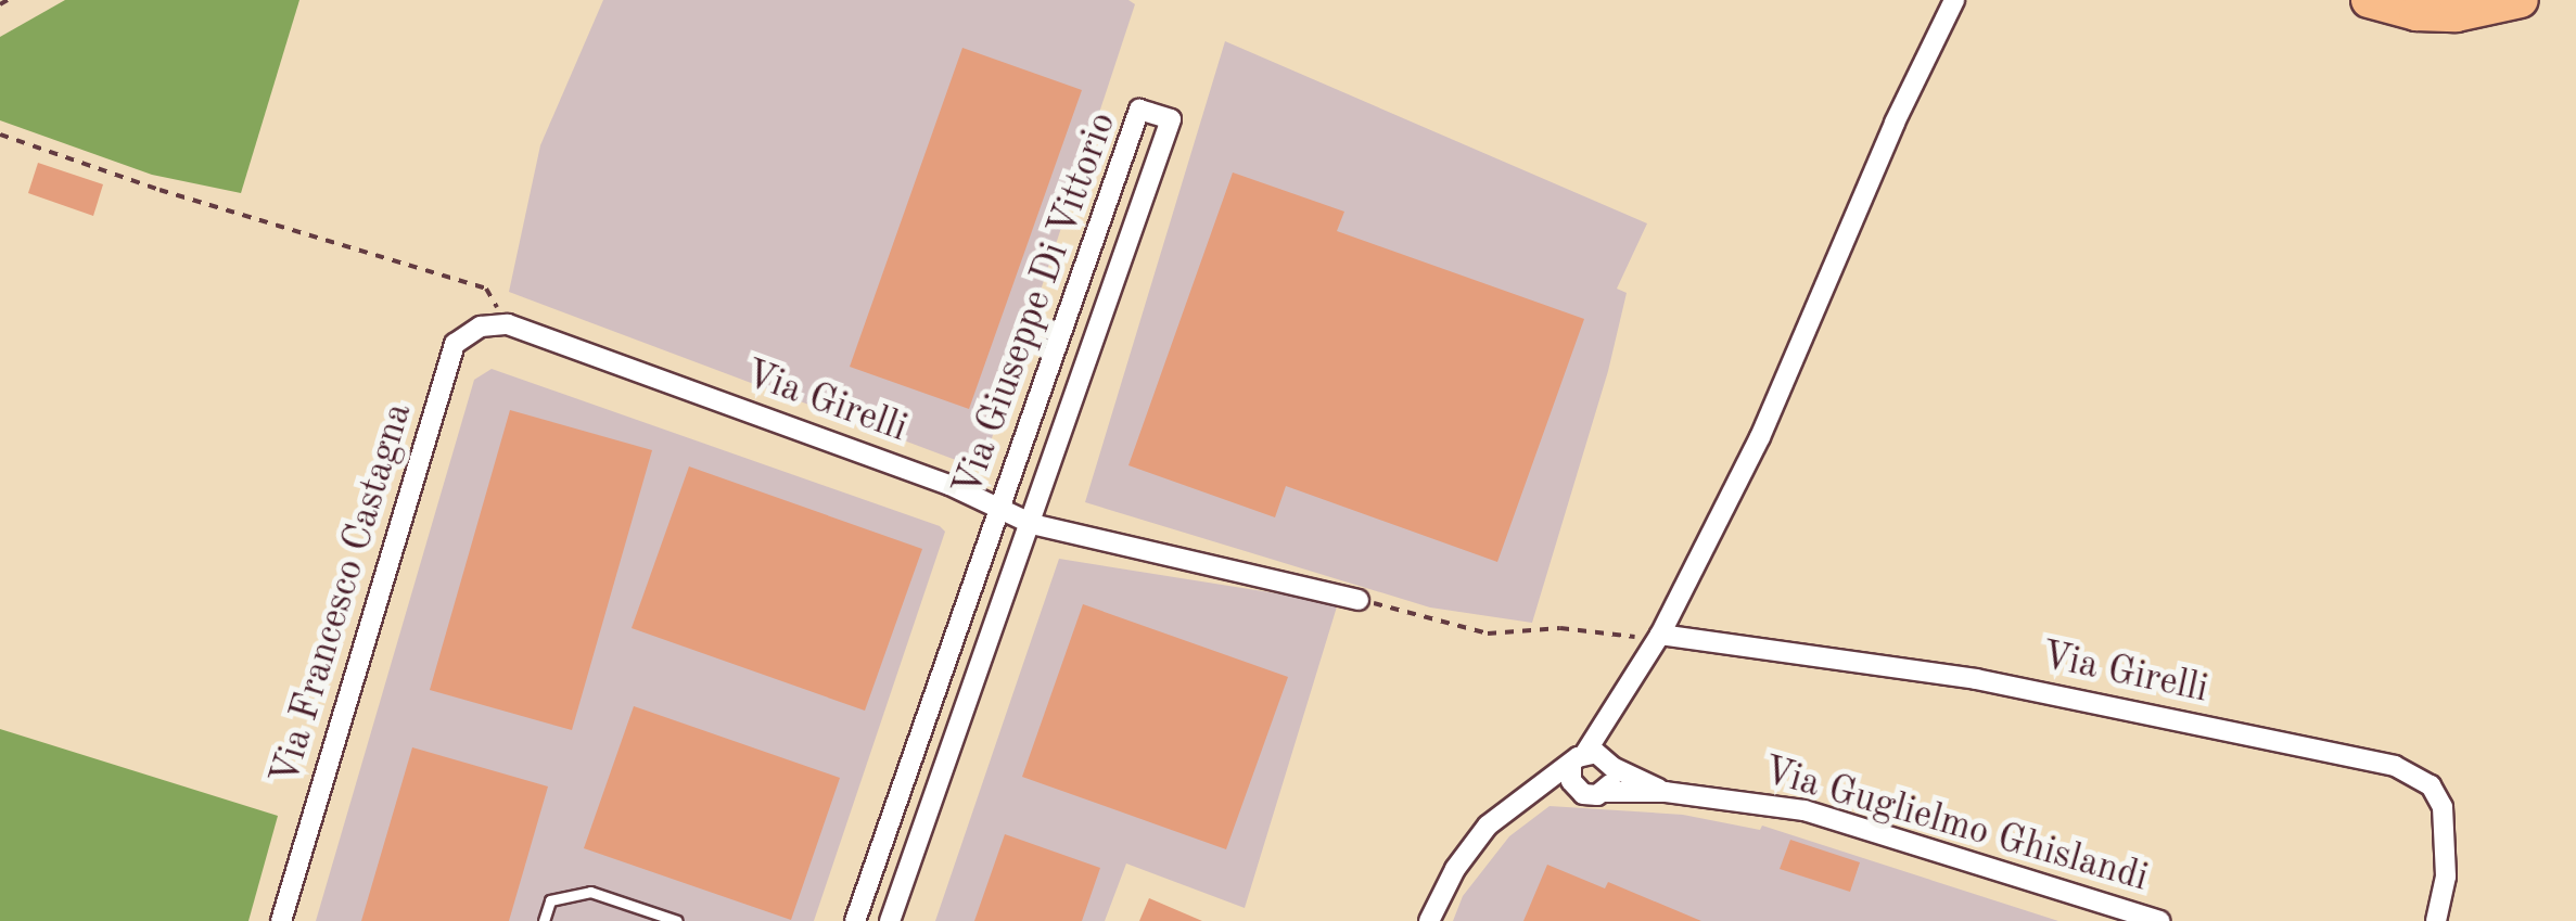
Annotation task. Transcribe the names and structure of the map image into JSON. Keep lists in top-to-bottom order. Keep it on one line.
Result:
{"streets":{"street":["Via Giuseppe Di Vittorio","Via Girelli","Via Francesco Castagna","Via Guglielmo Ghislandi"]},"crossings":[["Via Giuseppe Di Vittorio","Via Girelli"],["Via Girelli","Via Francesco Castagna"]]}
